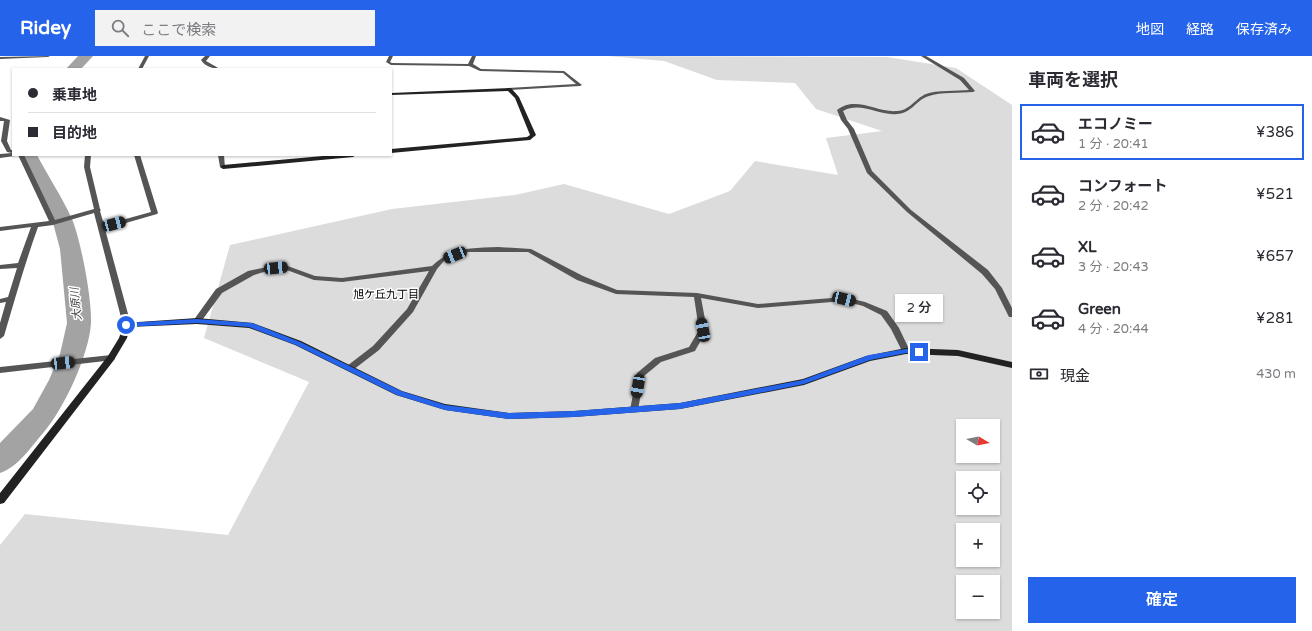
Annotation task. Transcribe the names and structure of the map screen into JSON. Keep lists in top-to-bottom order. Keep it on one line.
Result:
{"districts":["旭ケ丘九丁目"],"water":["大原川"],"north":"right","page":{"header":"Ridey","search":"ここで検索","nav":["地図","経路","保存済み"],"heading":"車両を選択","banner":["乗車地","目的地"],"list":[{"name":"エコノミー","note":"1 分 · 20:41","value":"¥386"},{"name":"コンフォート","note":"2 分 · 20:42","value":"¥521"},{"name":"XL","note":"3 分 · 20:43","value":"¥657"},{"name":"Green","note":"4 分 · 20:44","value":"¥281"}],"bubble":"2 分","pay":["現金","430 m"],"map_buttons":["+","−"],"buttons":"確定"}}
